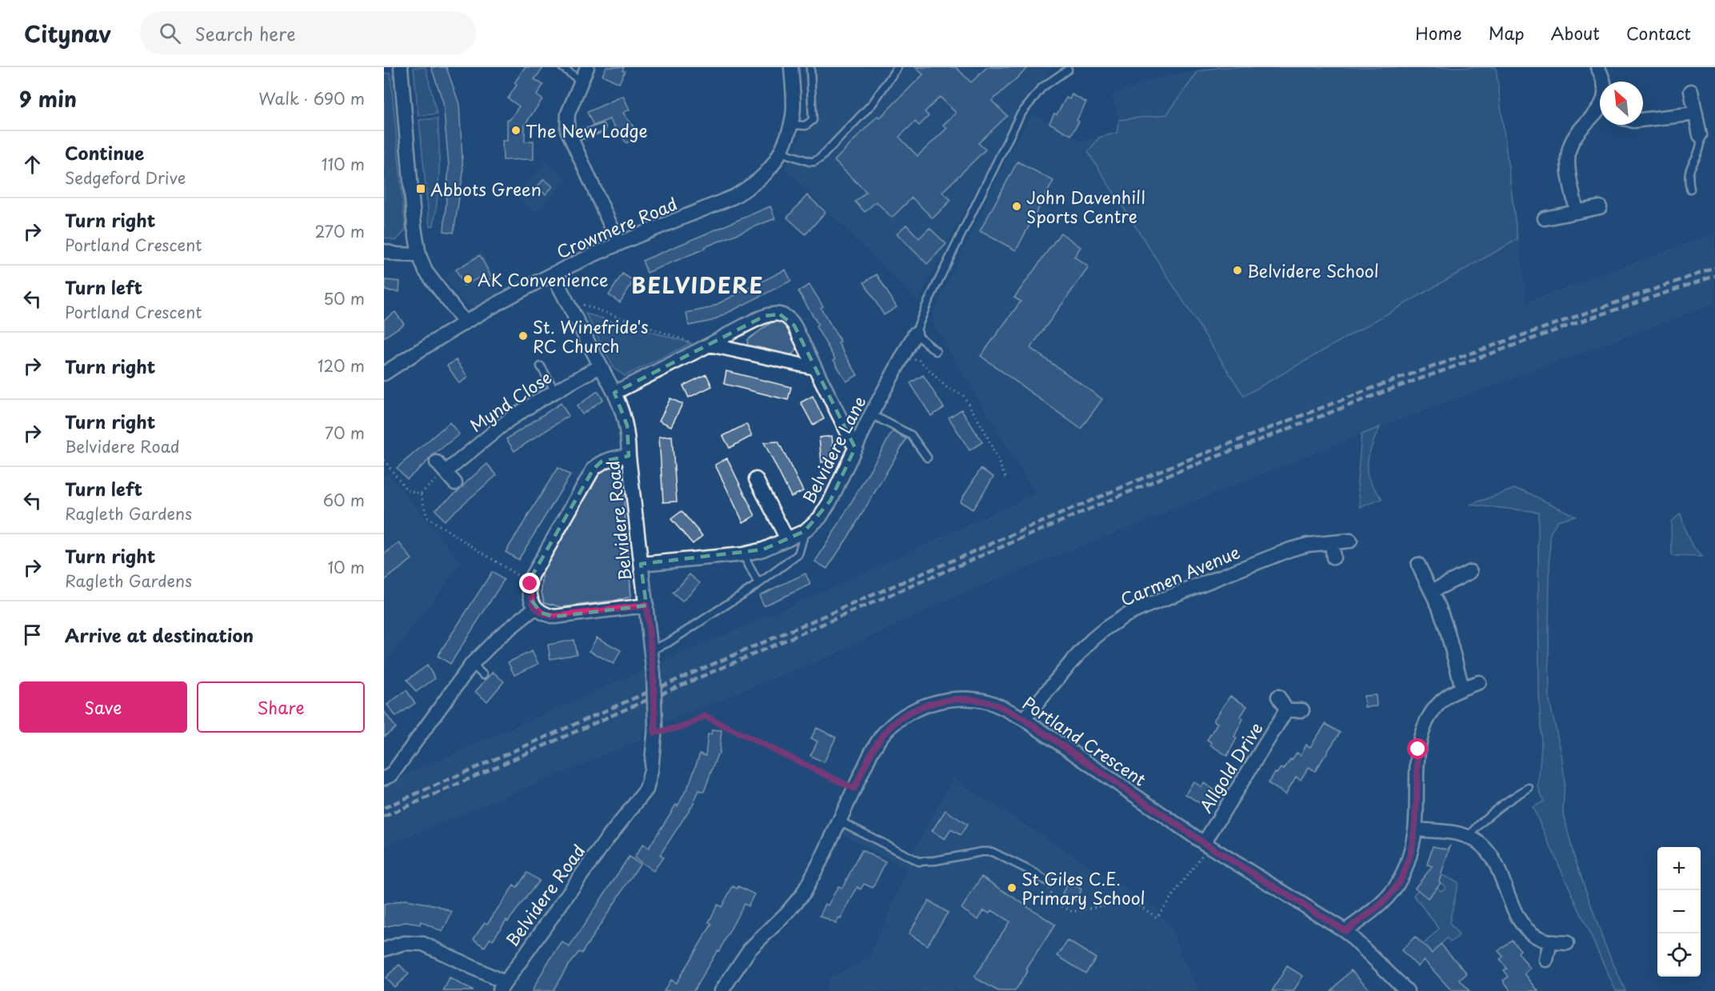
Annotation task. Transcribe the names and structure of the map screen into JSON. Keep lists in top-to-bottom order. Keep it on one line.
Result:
{"streets":{"street":["Crowmere Road","Mynd Close","Belvidere Lane","Belvidere Road","Carmen Avenue","Portland Crescent","Allgold Drive"]},"crossings":[["Crowmere Road","Belvidere Road"],["Mynd Close","Belvidere Road"],["Belvidere Lane","Belvidere Road"],["Carmen Avenue","Portland Crescent"],["Portland Crescent","Allgold Drive"]],"districts":["BELVIDERE"],"places":{"other":["The New Lodge","John Davenhill Sports Centre","Belvidere School","AK Convenience","St. Winefride's RC Church","St Giles C.E. Primary School"],"transit":["Abbots Green"]},"north":"top left","page":{"header":"Citynav","search":"Search here","nav":["Home","Map","About","Contact"],"heading":["9 min","Walk · 690 m"],"list":[["Continue","Sedgeford Drive","110 m"],["Turn right","Portland Crescent","270 m"],["Turn left","Portland Crescent","50 m"],["Turn right","120 m"],["Turn right","Belvidere Road","70 m"],["Turn left","Ragleth Gardens","60 m"],["Turn right","Ragleth Gardens","10 m"],"Arrive at destination"],"buttons":["Save","Share"],"map_buttons":["+","−"]}}
